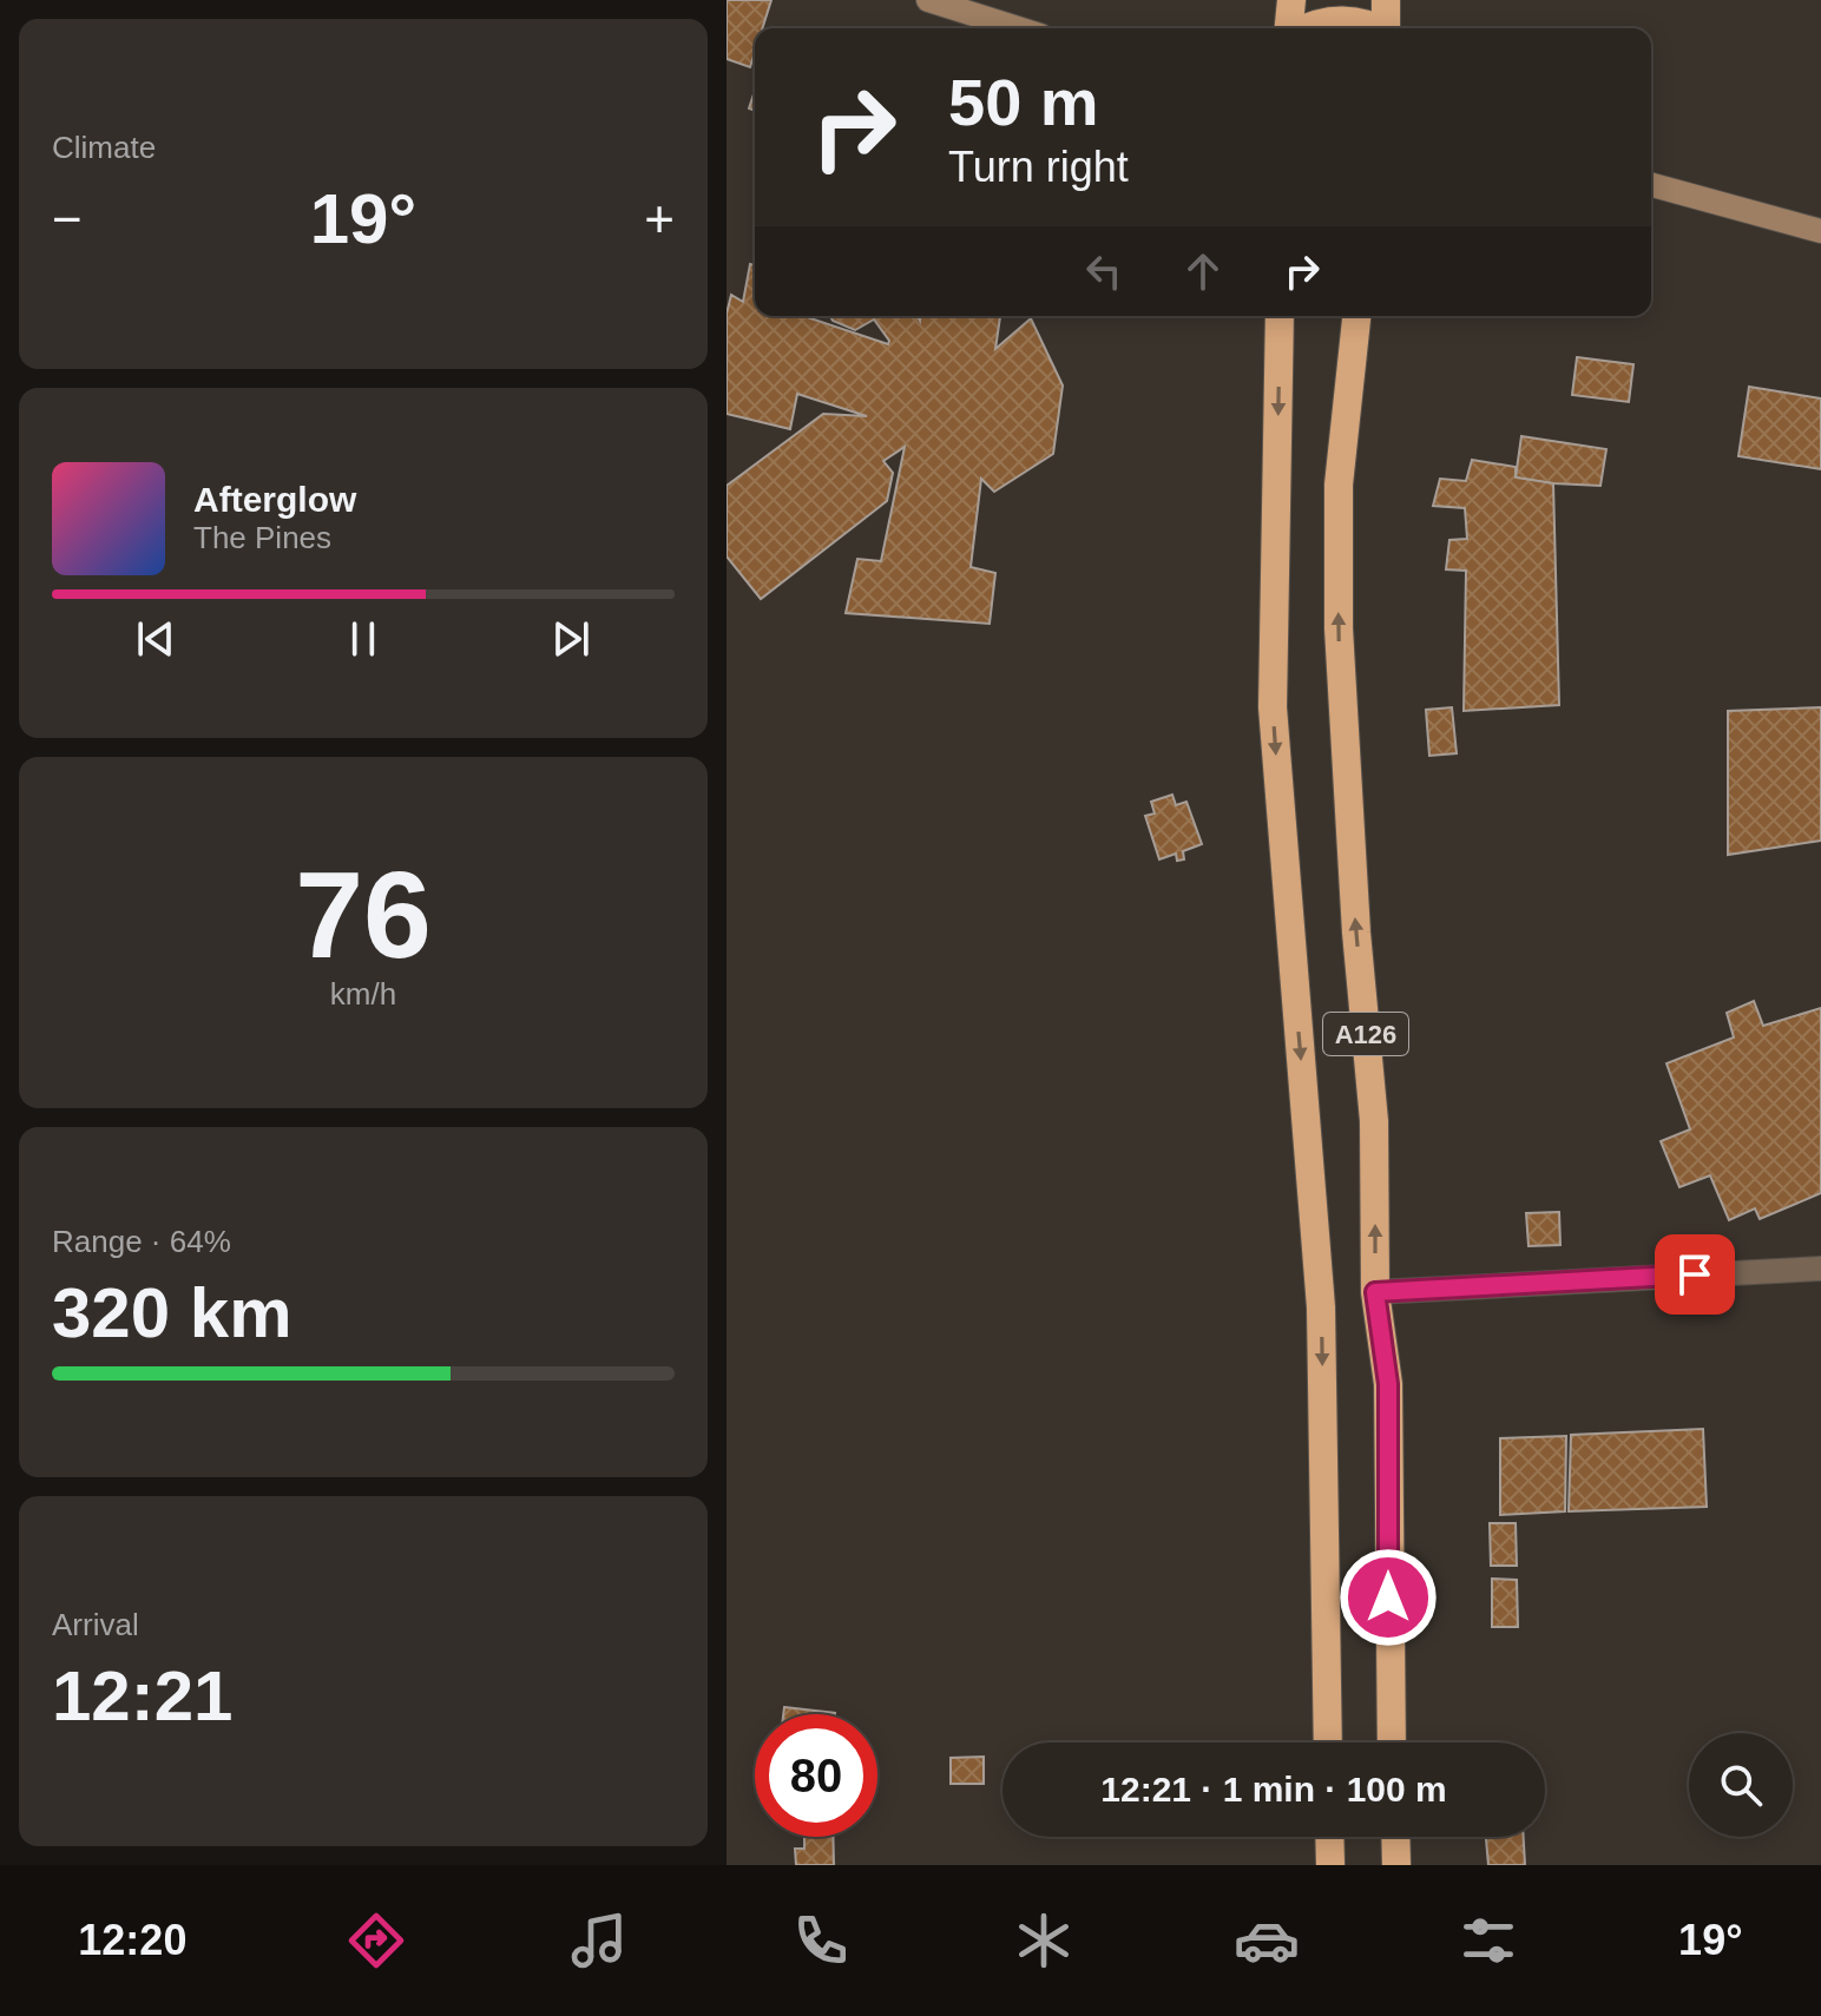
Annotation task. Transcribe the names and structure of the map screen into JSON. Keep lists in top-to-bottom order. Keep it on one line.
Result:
{"streets":{"highway":["A126"]},"page":{"tile":["Climate",["76","km/h"],["Range · 64%","320 km"],["Arrival","12:21"]],"turn":["50 m","Turn right"],"heat":["−","19°","+"],"song":["Afterglow","The Pines"],"limit":"80","trip":"12:21 · 1 min · 100 m","tabs":["12:20","19°"]}}
